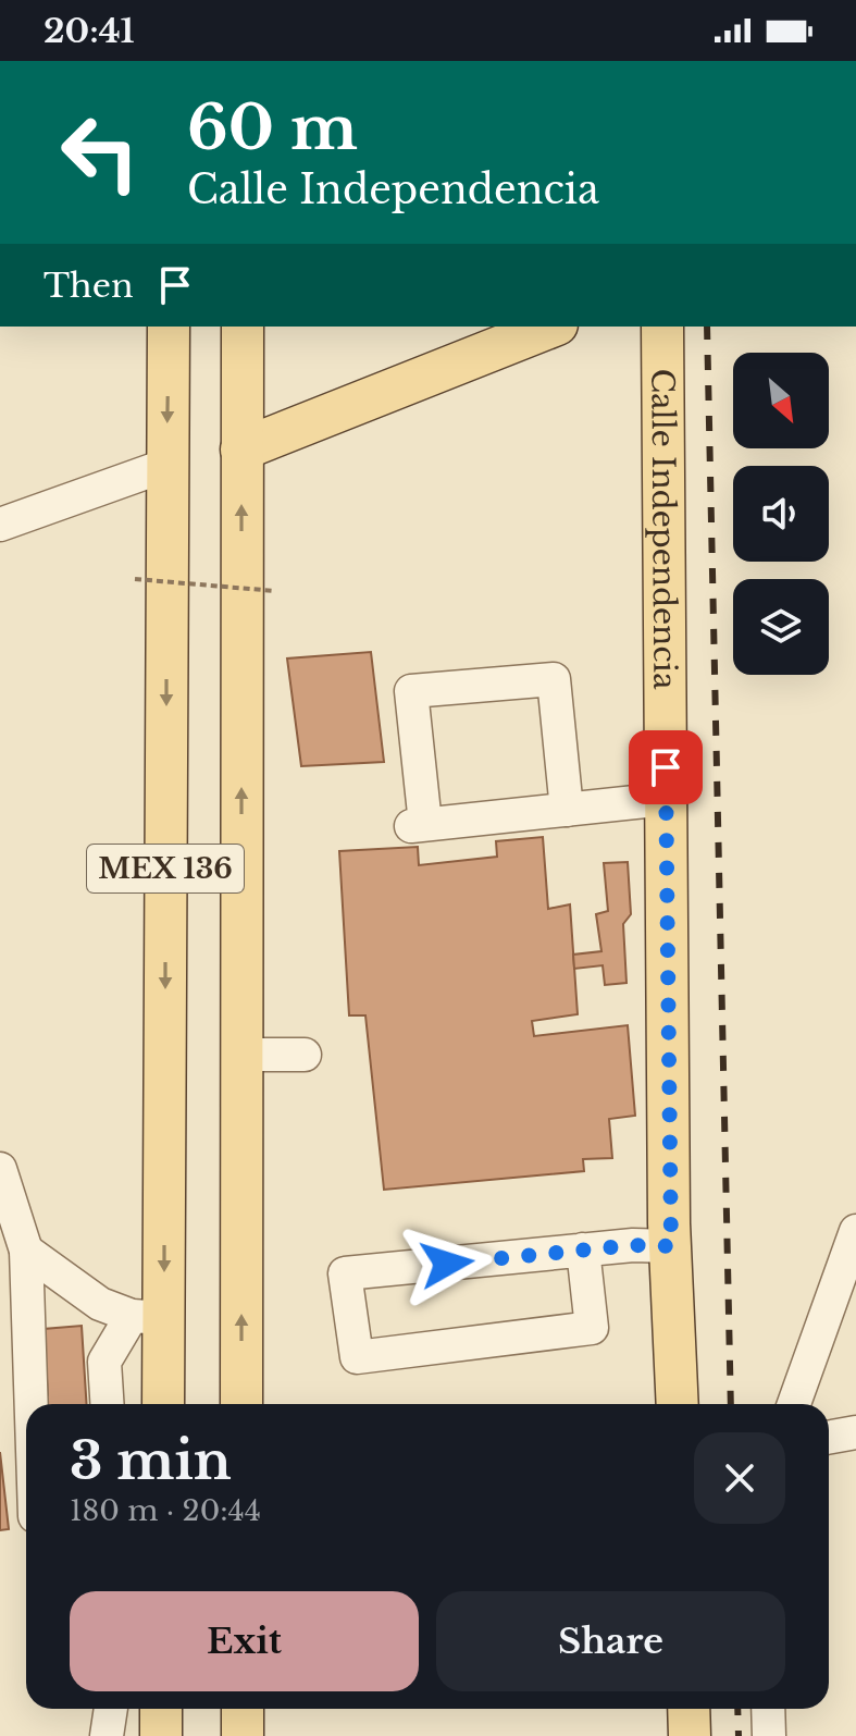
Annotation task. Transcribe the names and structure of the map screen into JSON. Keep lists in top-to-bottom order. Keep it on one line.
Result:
{"streets":{"main road":["Calle Independencia","MEX 136"]},"north":"bottom right","page":{"status":"20:41","turn":["60 m","Calle Independencia"],"then":"Then","heading":["3 min","180 m · 20:44"],"buttons":["Exit","Share"]}}
